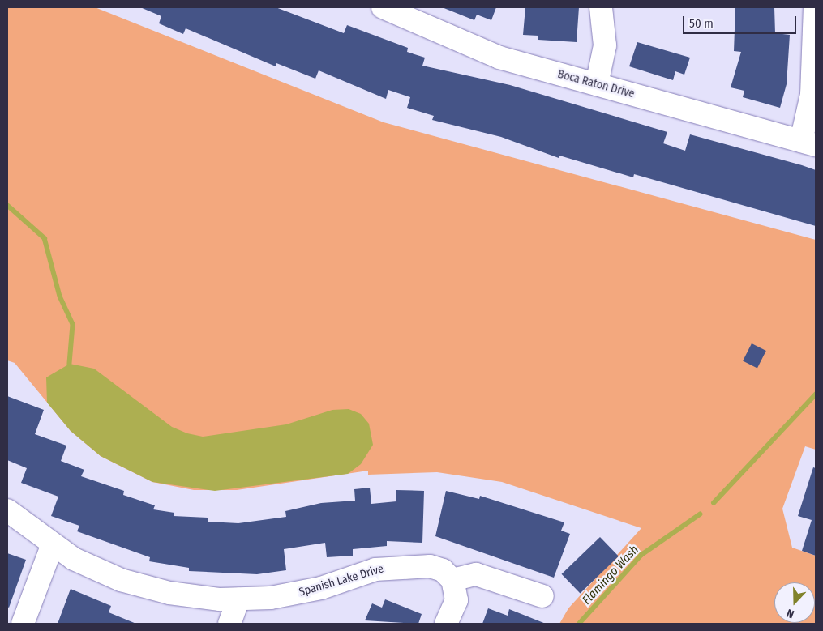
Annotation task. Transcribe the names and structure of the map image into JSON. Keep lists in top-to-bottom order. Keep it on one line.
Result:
{"streets":{"street":["Boca Raton Drive","Spanish Lake Drive"]},"water":["Flamingo Wash"],"scale_bar":"50 m","north":"bottom"}
